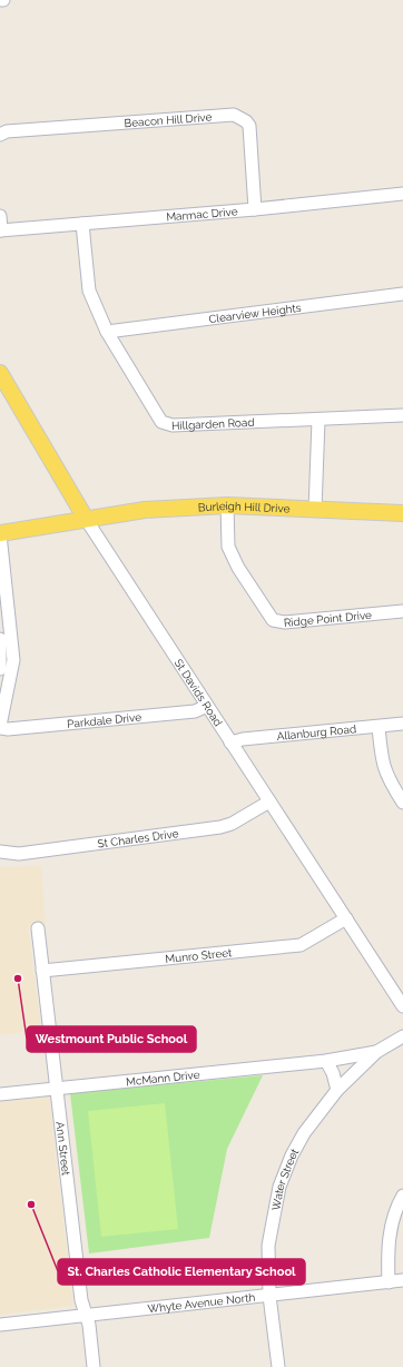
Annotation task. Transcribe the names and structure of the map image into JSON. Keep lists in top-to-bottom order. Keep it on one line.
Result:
{"streets":{"main road":["Burleigh Hill Drive","St Davids Road"],"street":["Beacon Hill Drive","Marmac Drive","Clearview Heights","Hillgarden Road","Ridge Point Drive","Parkdale Drive","Allanburg Road","St Charles Drive","Munro Street","McMann Drive","Ann Street","Water Street","Whyte Avenue North"]},"crossings":[["Beacon Hill Drive","Marmac Drive"],["Marmac Drive","Hillgarden Road"],["Clearview Heights","Hillgarden Road"],["Burleigh Hill Drive","Ridge Point Drive"],["Burleigh Hill Drive","St Davids Road"],["St Davids Road","Parkdale Drive"],["St Davids Road","Allanburg Road"],["St Davids Road","St Charles Drive"],["St Davids Road","Munro Street"],["Munro Street","Ann Street"],["McMann Drive","Ann Street"],["McMann Drive","Water Street"],["Ann Street","Whyte Avenue North"],["Water Street","Whyte Avenue North"]],"places":["Westmount Public School","St. Charles Catholic Elementary School"]}
